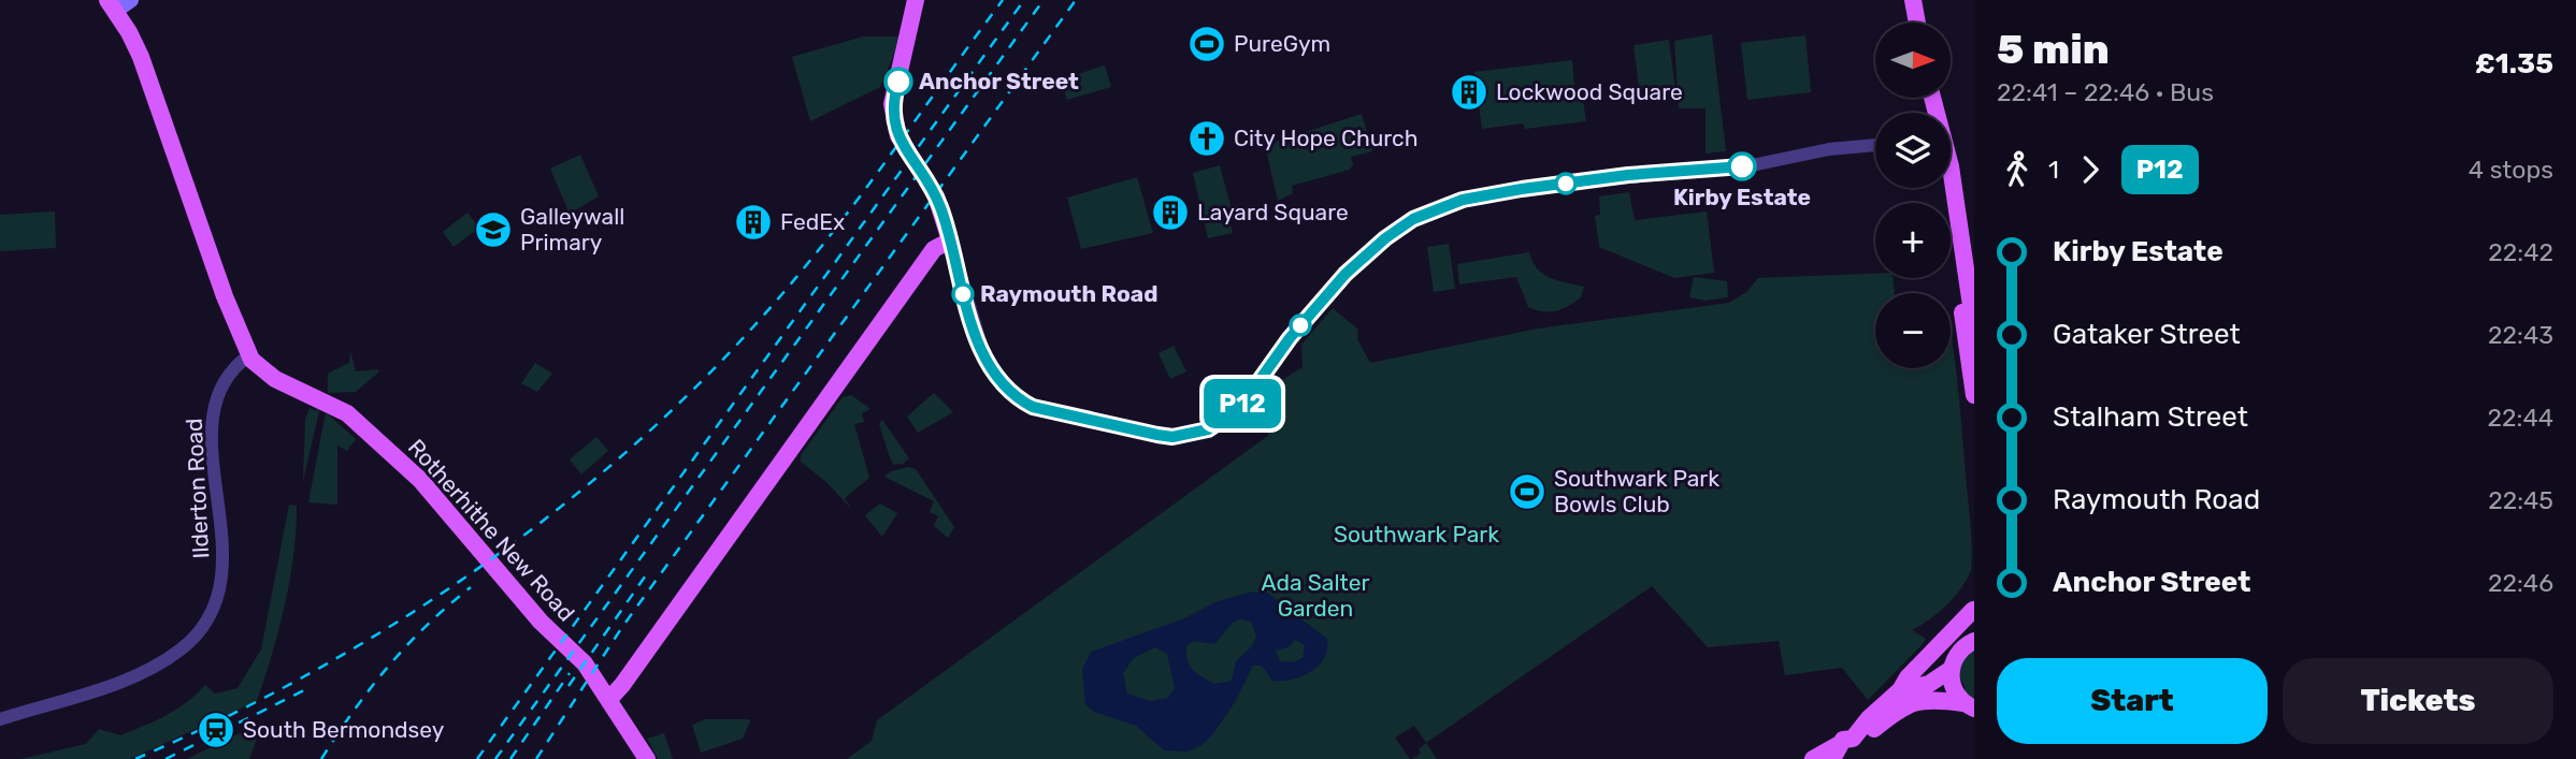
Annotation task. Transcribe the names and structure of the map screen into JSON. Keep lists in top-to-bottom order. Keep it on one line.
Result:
{"streets":{"main road":["Rotherhithe New Road"],"street":["Ilderton Road"]},"crossings":[["Ilderton Road","Rotherhithe New Road"]],"parks":["Southwark Park","Ada Salter Garden"],"places":{"sports":["PureGym","Southwark Park Bowls Club"],"other":["Anchor Street","Kirby Estate","Raymouth Road"],"building":["Lockwood Square","Layard Square","FedEx"],"church":["City Hope Church"],"school or university":["Galleywall Primary"],"station":["South Bermondsey"]},"lines":["bus line P12"],"north":"right","page":{"on_map":"P12","heading":["5 min","22:41 – 22:46 · Bus","£1.35"],"map_buttons":["+","−"],"legs":["1","P12","4 stops"],"list":[{"name":"Kirby Estate","value":"22:42"},{"name":"Gataker Street","value":"22:43"},{"name":"Stalham Street","value":"22:44"},{"name":"Raymouth Road","value":"22:45"},{"name":"Anchor Street","value":"22:46"}],"buttons":["Start","Tickets"]}}
